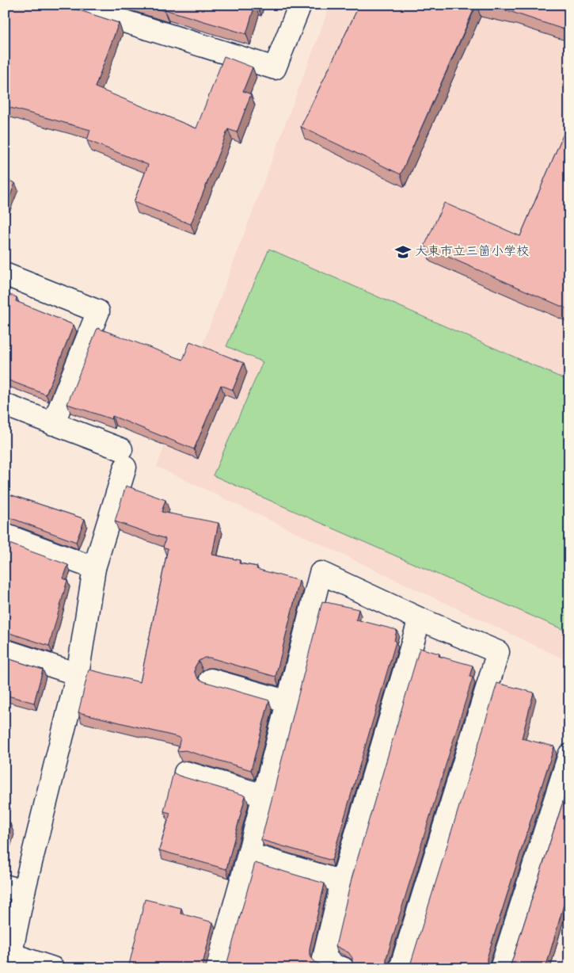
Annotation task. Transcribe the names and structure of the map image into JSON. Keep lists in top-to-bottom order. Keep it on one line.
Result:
{"places":{"school or university":["大東市立三箇小学校"]}}
